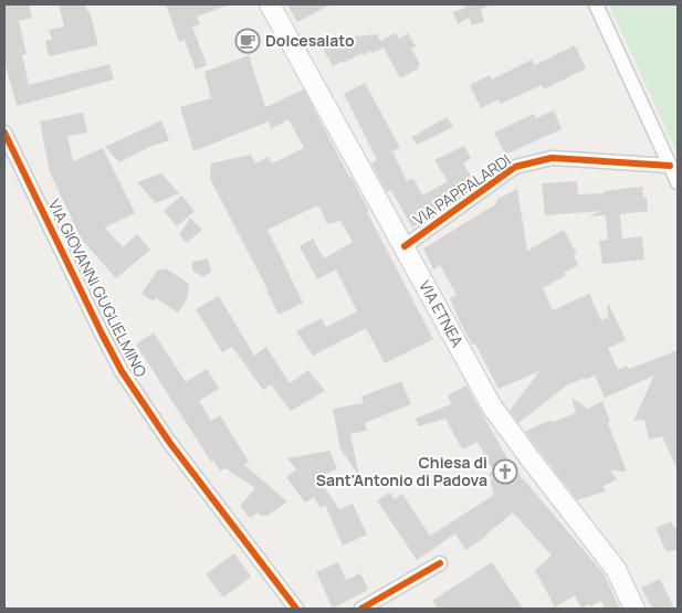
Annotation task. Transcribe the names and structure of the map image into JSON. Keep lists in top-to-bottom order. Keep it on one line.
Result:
{"streets":{"main road":["VIA ETNEA"],"street":["VIA PAPPALARDI","VIA GIOVANNI GUGLIELMINO"]},"crossings":[["VIA PAPPALARDI","VIA ETNEA"]],"places":{"cafe":["Dolcesalato"],"church":["Chiesa di Sant'Antonio di Padova"]}}
